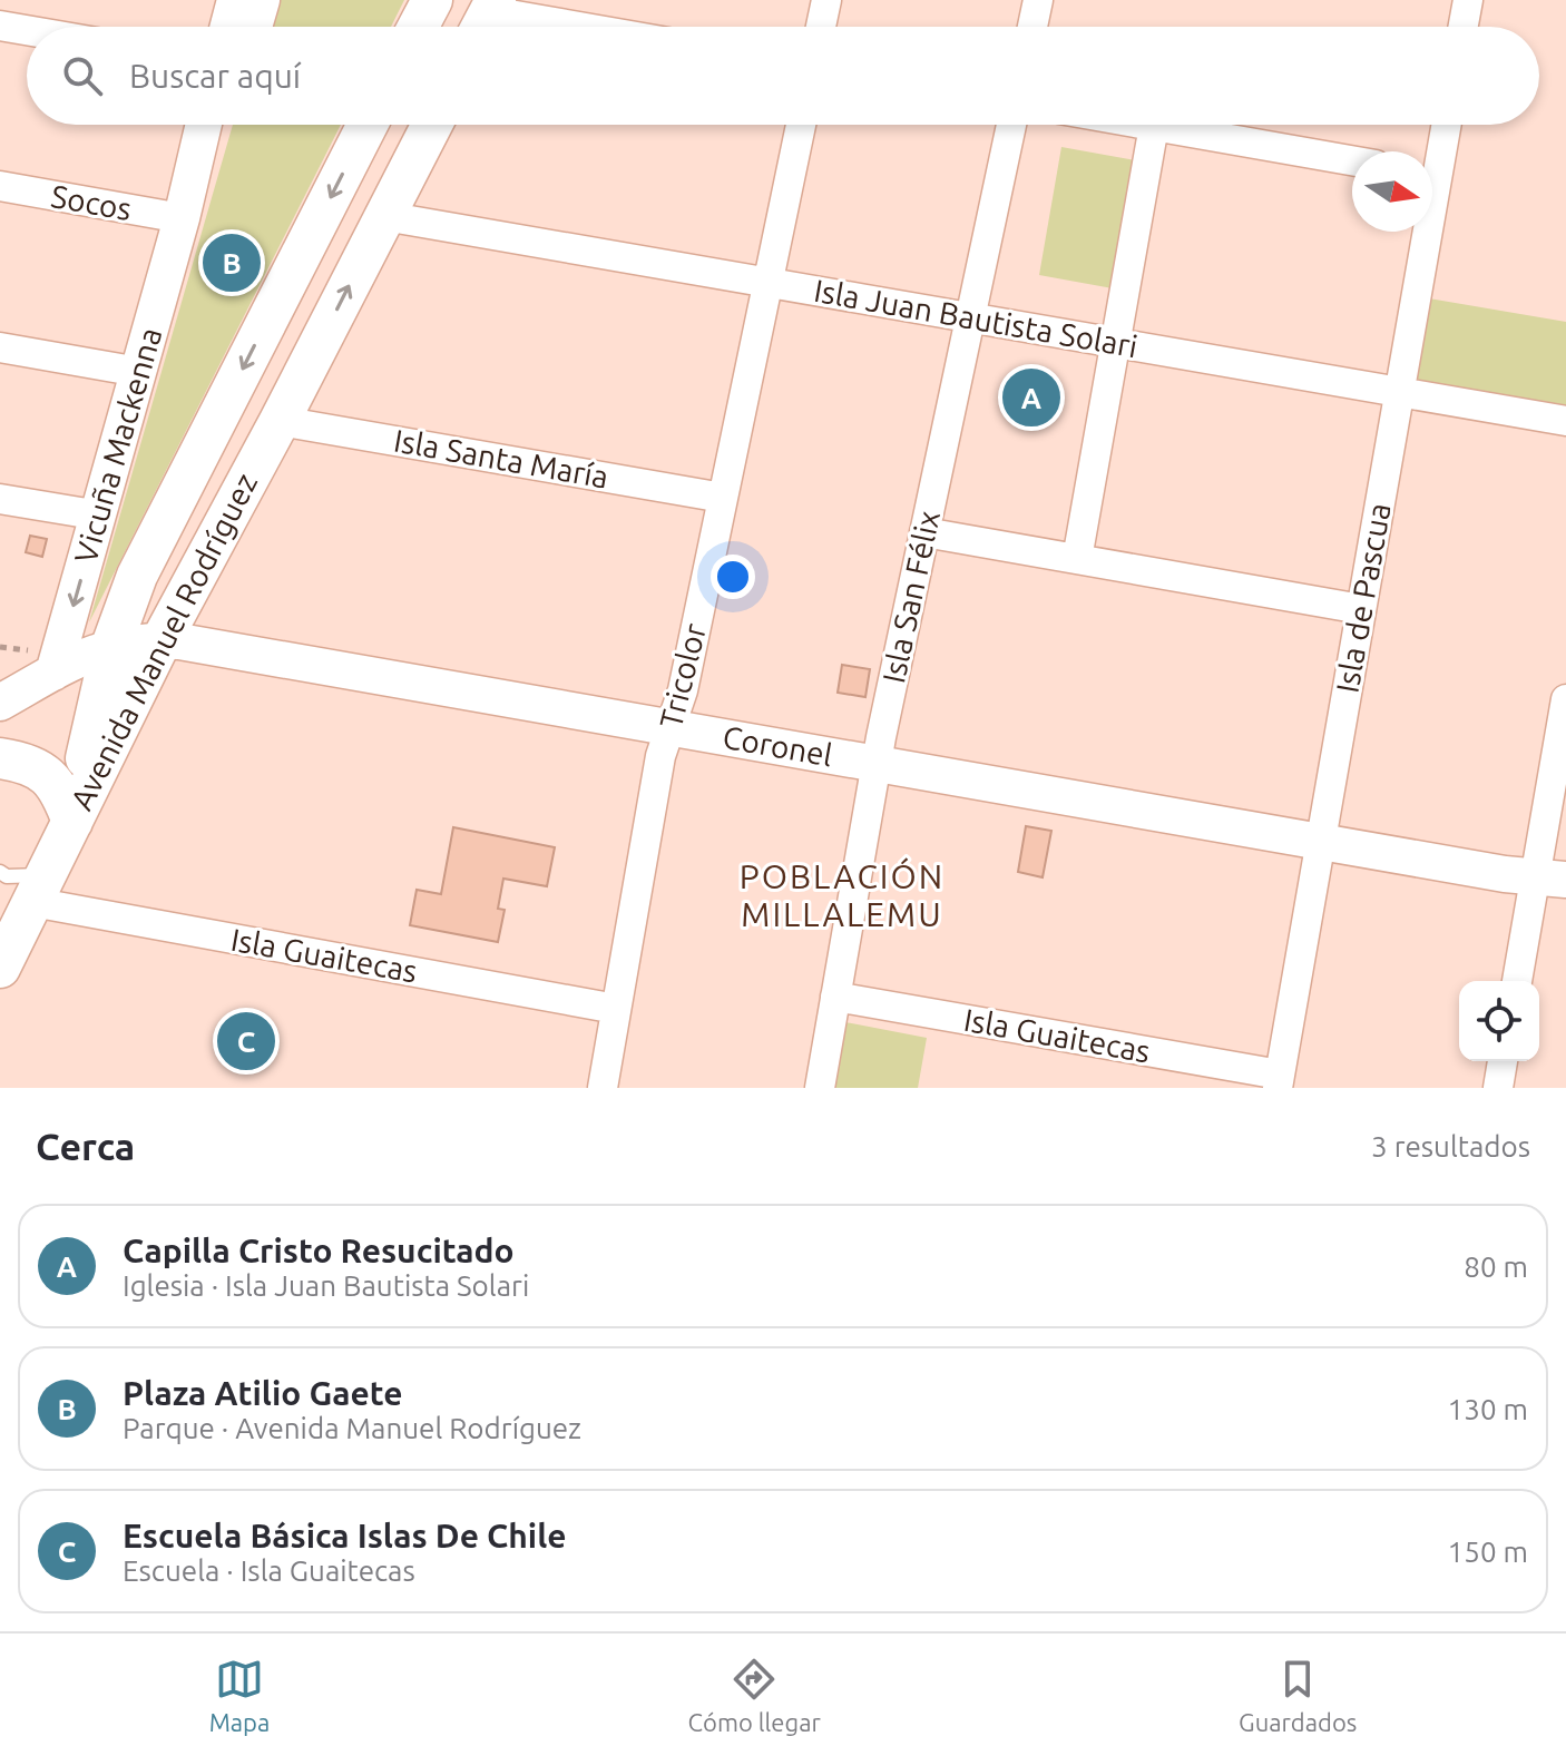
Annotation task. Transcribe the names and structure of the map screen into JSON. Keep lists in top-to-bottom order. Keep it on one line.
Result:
{"streets":{"main road":["Avenida Manuel Rodríguez"],"street":["Socos","Isla Juan Bautista Solari","Vicuña Mackenna","Isla Santa María","Isla San Félix","Isla de Pascua","Tricolor","Coronel","Isla Guaitecas"]},"crossings":[["Socos","Vicuña Mackenna"],["Isla Juan Bautista Solari","Isla San Félix"],["Isla Juan Bautista Solari","Isla de Pascua"],["Isla Juan Bautista Solari","Avenida Manuel Rodríguez"],["Isla Juan Bautista Solari","Tricolor"],["Vicuña Mackenna","Coronel"],["Isla Santa María","Avenida Manuel Rodríguez"],["Isla Santa María","Tricolor"],["Isla San Félix","Coronel"],["Isla San Félix","Isla Guaitecas"],["Isla de Pascua","Coronel"],["Isla de Pascua","Isla Guaitecas"],["Avenida Manuel Rodríguez","Coronel"],["Tricolor","Coronel"],["Tricolor","Isla Guaitecas"]],"districts":["POBLACIÓN MILLALEMU"],"north":"right","page":{"search":"Buscar aquí","pins":["B","A","C"],"heading":["Cerca","3 resultados"],"list":[{"mark":"A","name":"Capilla Cristo Resucitado","note":"Iglesia · Isla Juan Bautista Solari","value":"80 m"},{"mark":"B","name":"Plaza Atilio Gaete","note":"Parque · Avenida Manuel Rodríguez","value":"130 m"},{"mark":"C","name":"Escuela Básica Islas De Chile","note":"Escuela · Isla Guaitecas","value":"150 m"}],"nav":["Mapa","Cómo llegar","Guardados"]}}
